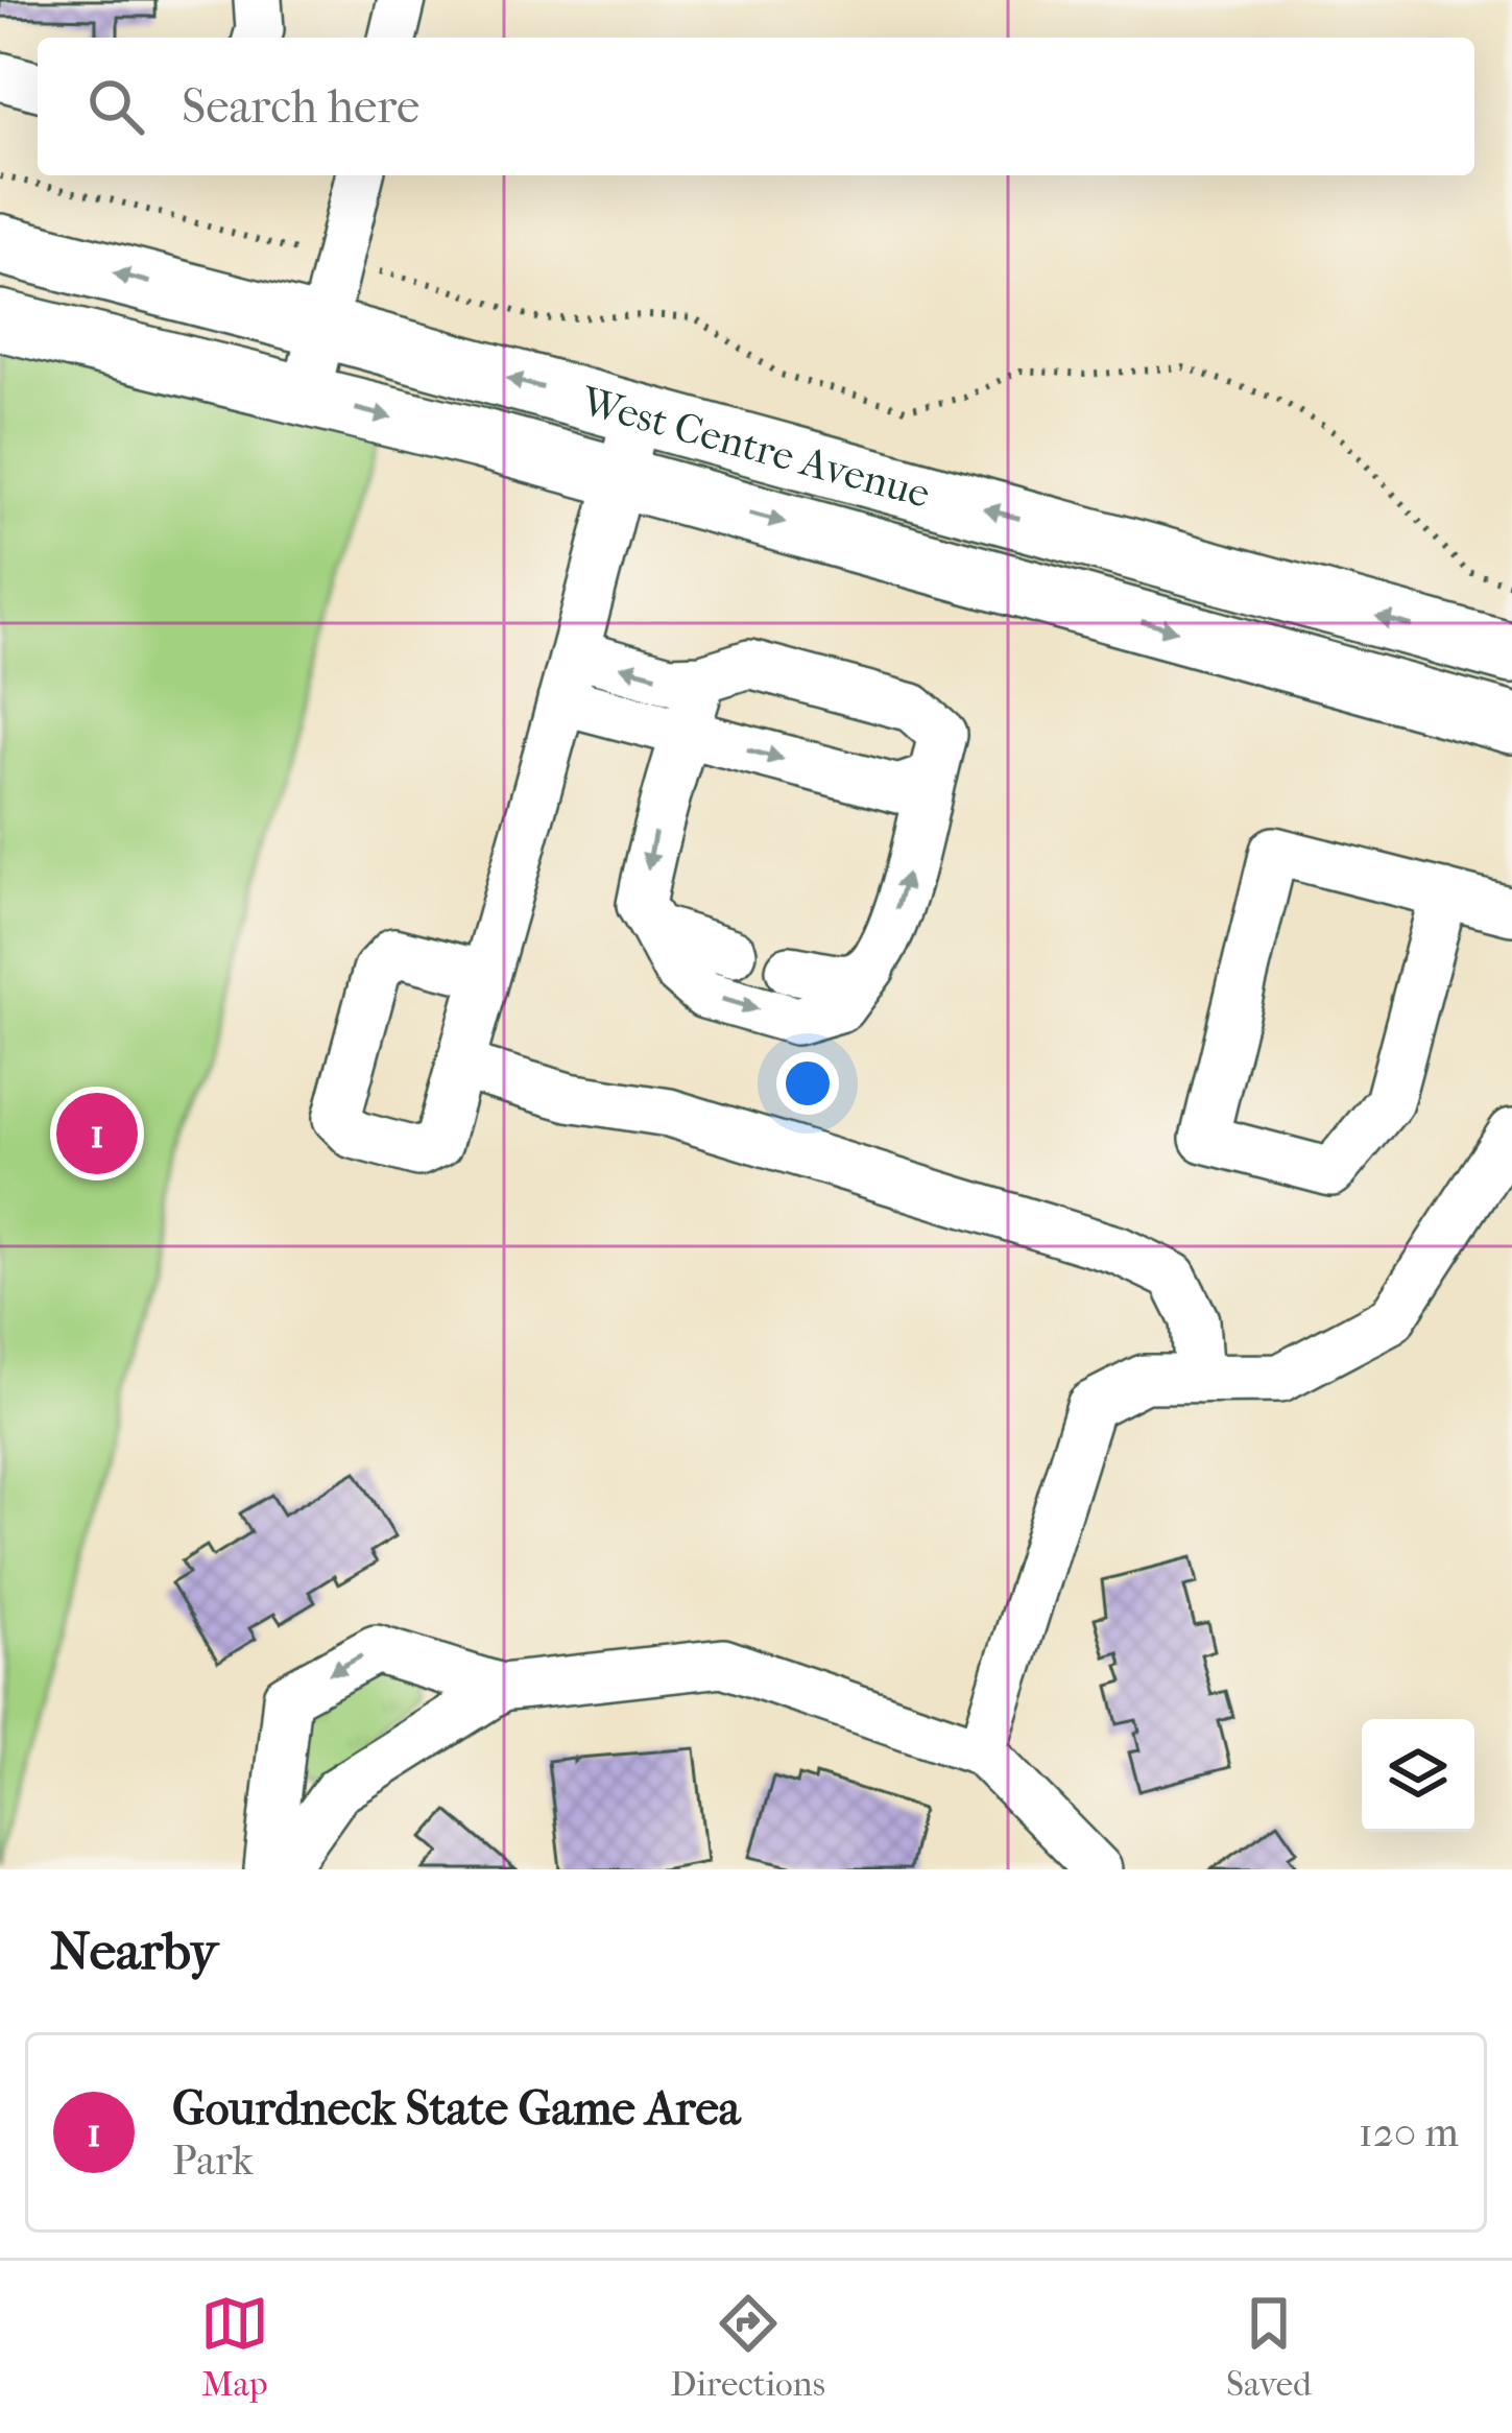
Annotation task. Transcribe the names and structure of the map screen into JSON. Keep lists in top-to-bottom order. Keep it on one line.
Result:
{"streets":{"main road":["West Centre Avenue"]},"page":{"search":"Search here","pins":"1","heading":"Nearby","list":[{"mark":"1","name":"Gourdneck State Game Area","note":"Park","value":"120 m"}],"nav":["Map","Directions","Saved"]}}
